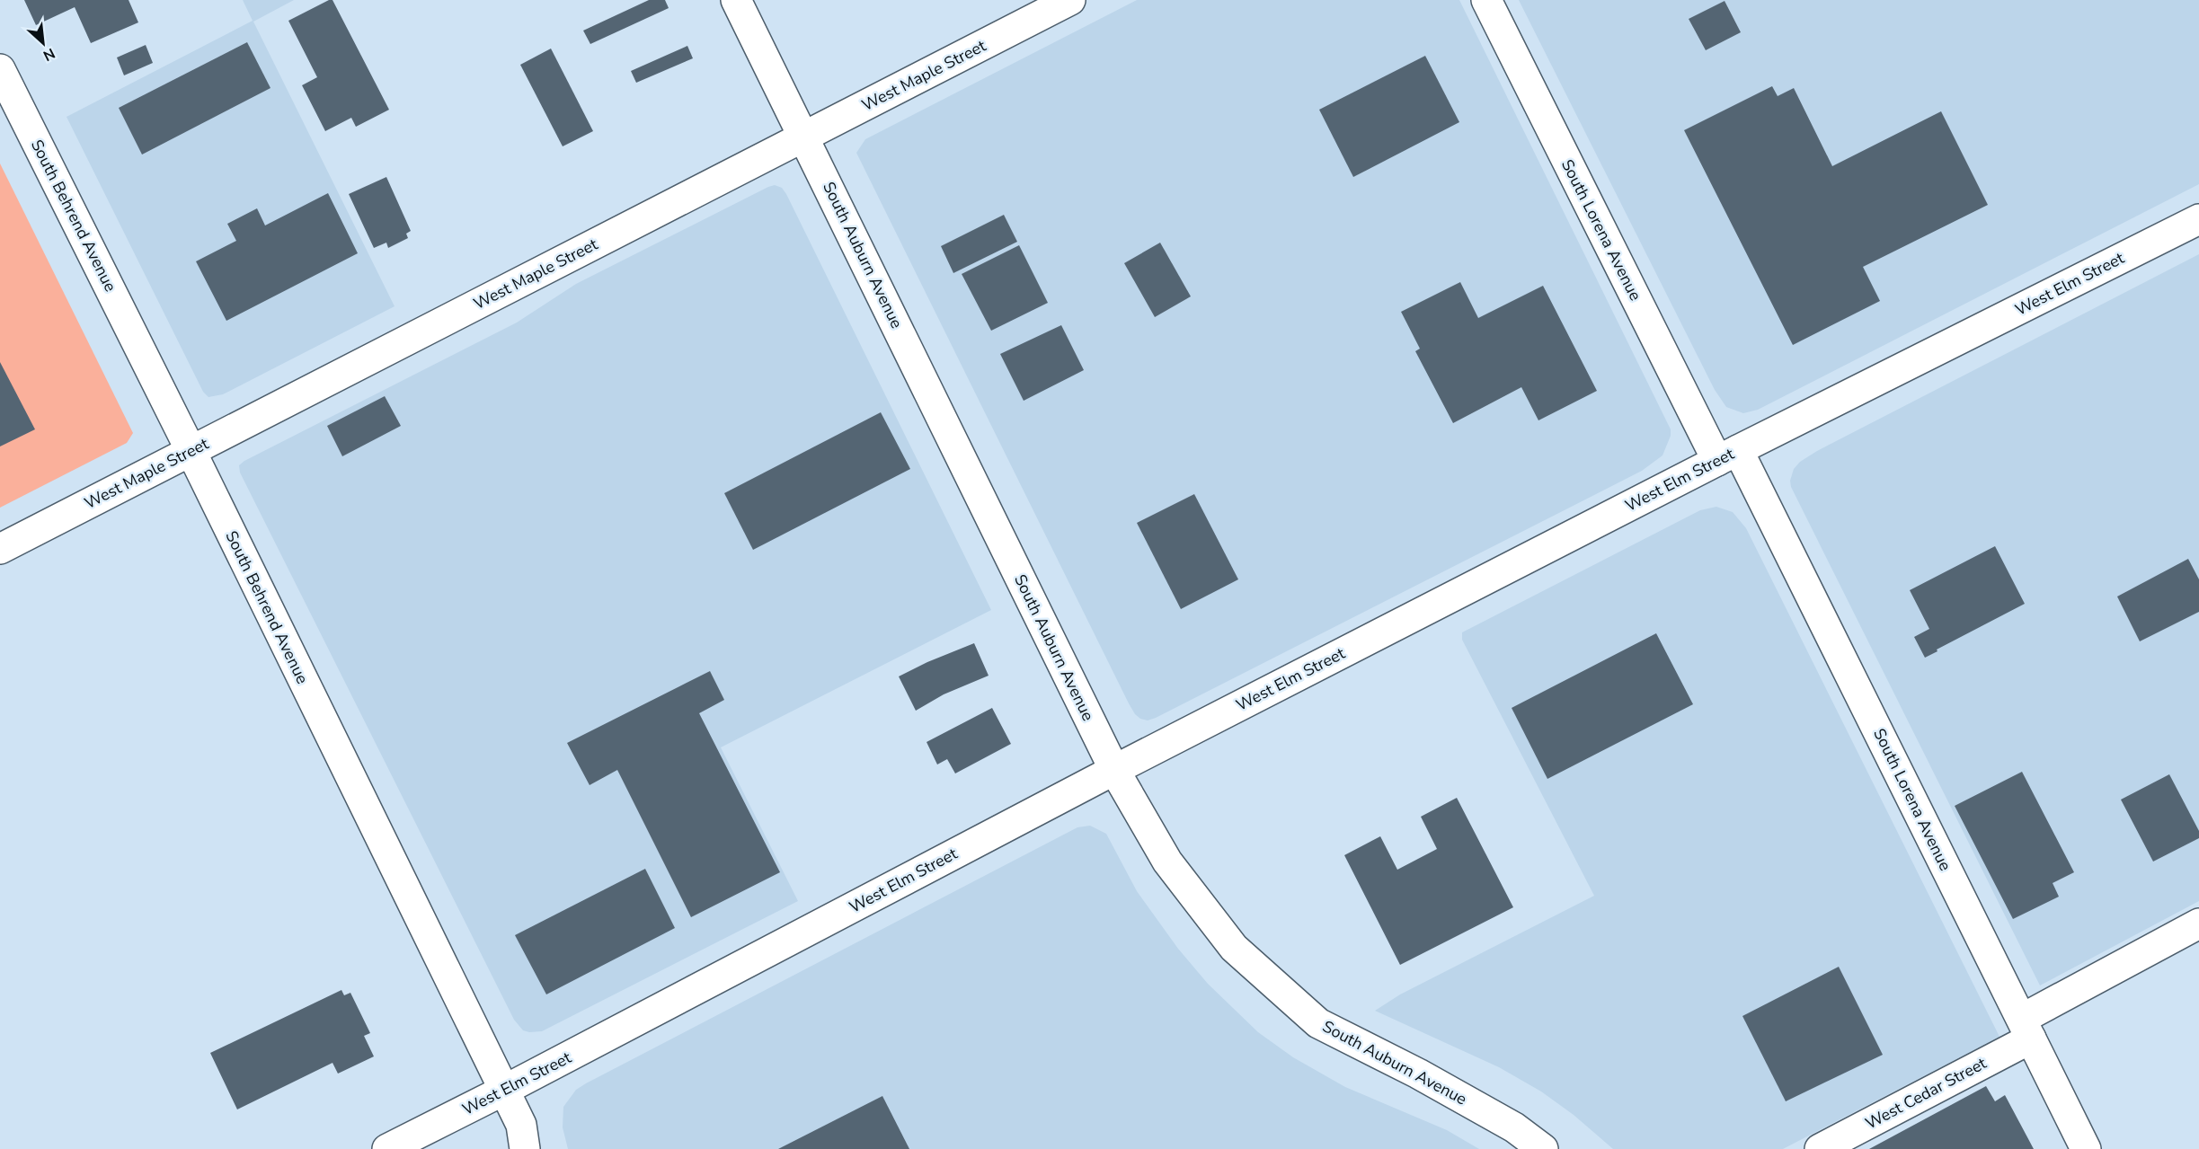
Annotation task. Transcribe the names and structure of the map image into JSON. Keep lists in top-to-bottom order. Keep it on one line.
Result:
{"streets":{"street":["West Maple Street","South Behrend Avenue","South Lorena Avenue","South Auburn Avenue","West Elm Street","West Cedar Street"]},"crossings":[["West Maple Street","South Behrend Avenue"],["West Maple Street","South Auburn Avenue"],["South Behrend Avenue","West Elm Street"],["South Lorena Avenue","West Elm Street"],["South Lorena Avenue","West Cedar Street"],["South Auburn Avenue","West Elm Street"]],"north":"bottom right"}
